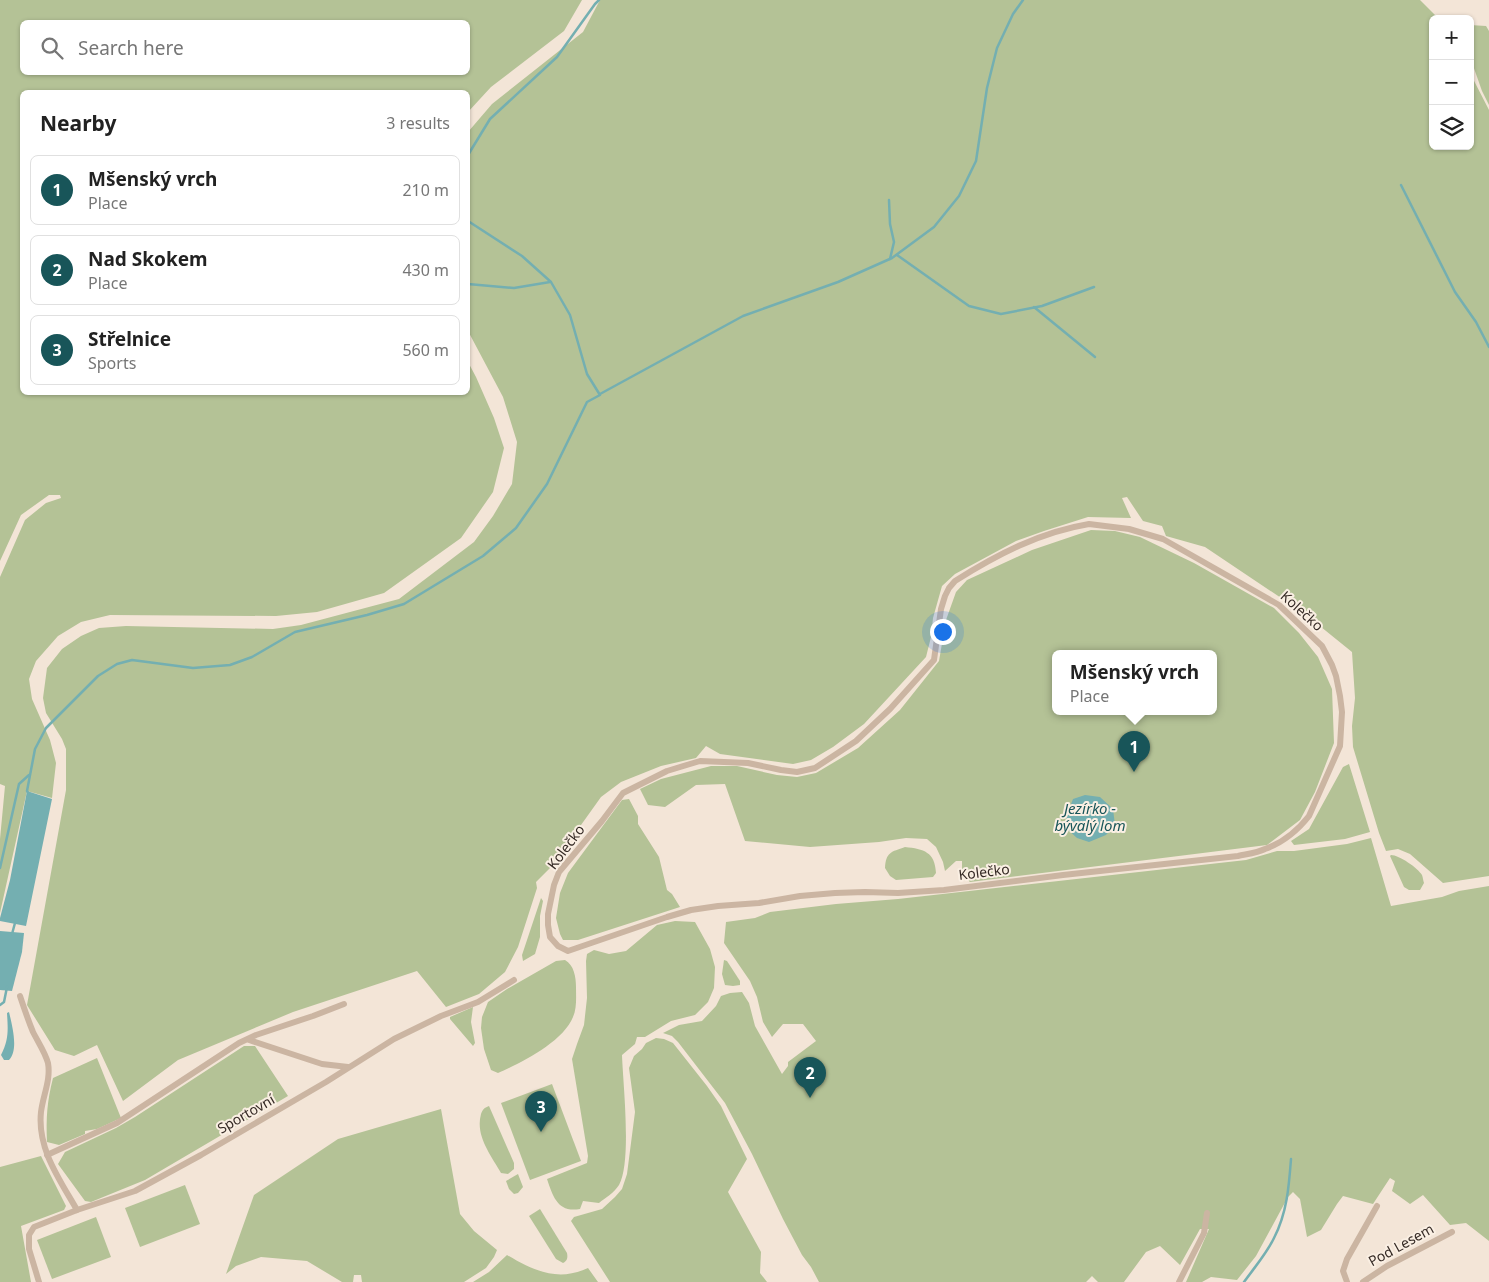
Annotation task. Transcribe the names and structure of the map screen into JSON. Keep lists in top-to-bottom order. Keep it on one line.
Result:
{"streets":{"street":["Kolečko","Sportovní","Pod Lesem"]},"water":["Jezírko - bývalý lom"],"page":{"map_buttons":["+","−"],"search":"Search here","heading":["Nearby","3 results"],"list":[{"mark":"1","name":"Mšenský vrch","note":"Place","value":"210 m"},{"mark":"2","name":"Nad Skokem","note":"Place","value":"430 m"},{"mark":"3","name":"Střelnice","note":"Sports","value":"560 m"}],"popup":["Mšenský vrch","Place"],"pins":["1","2","3"]}}
